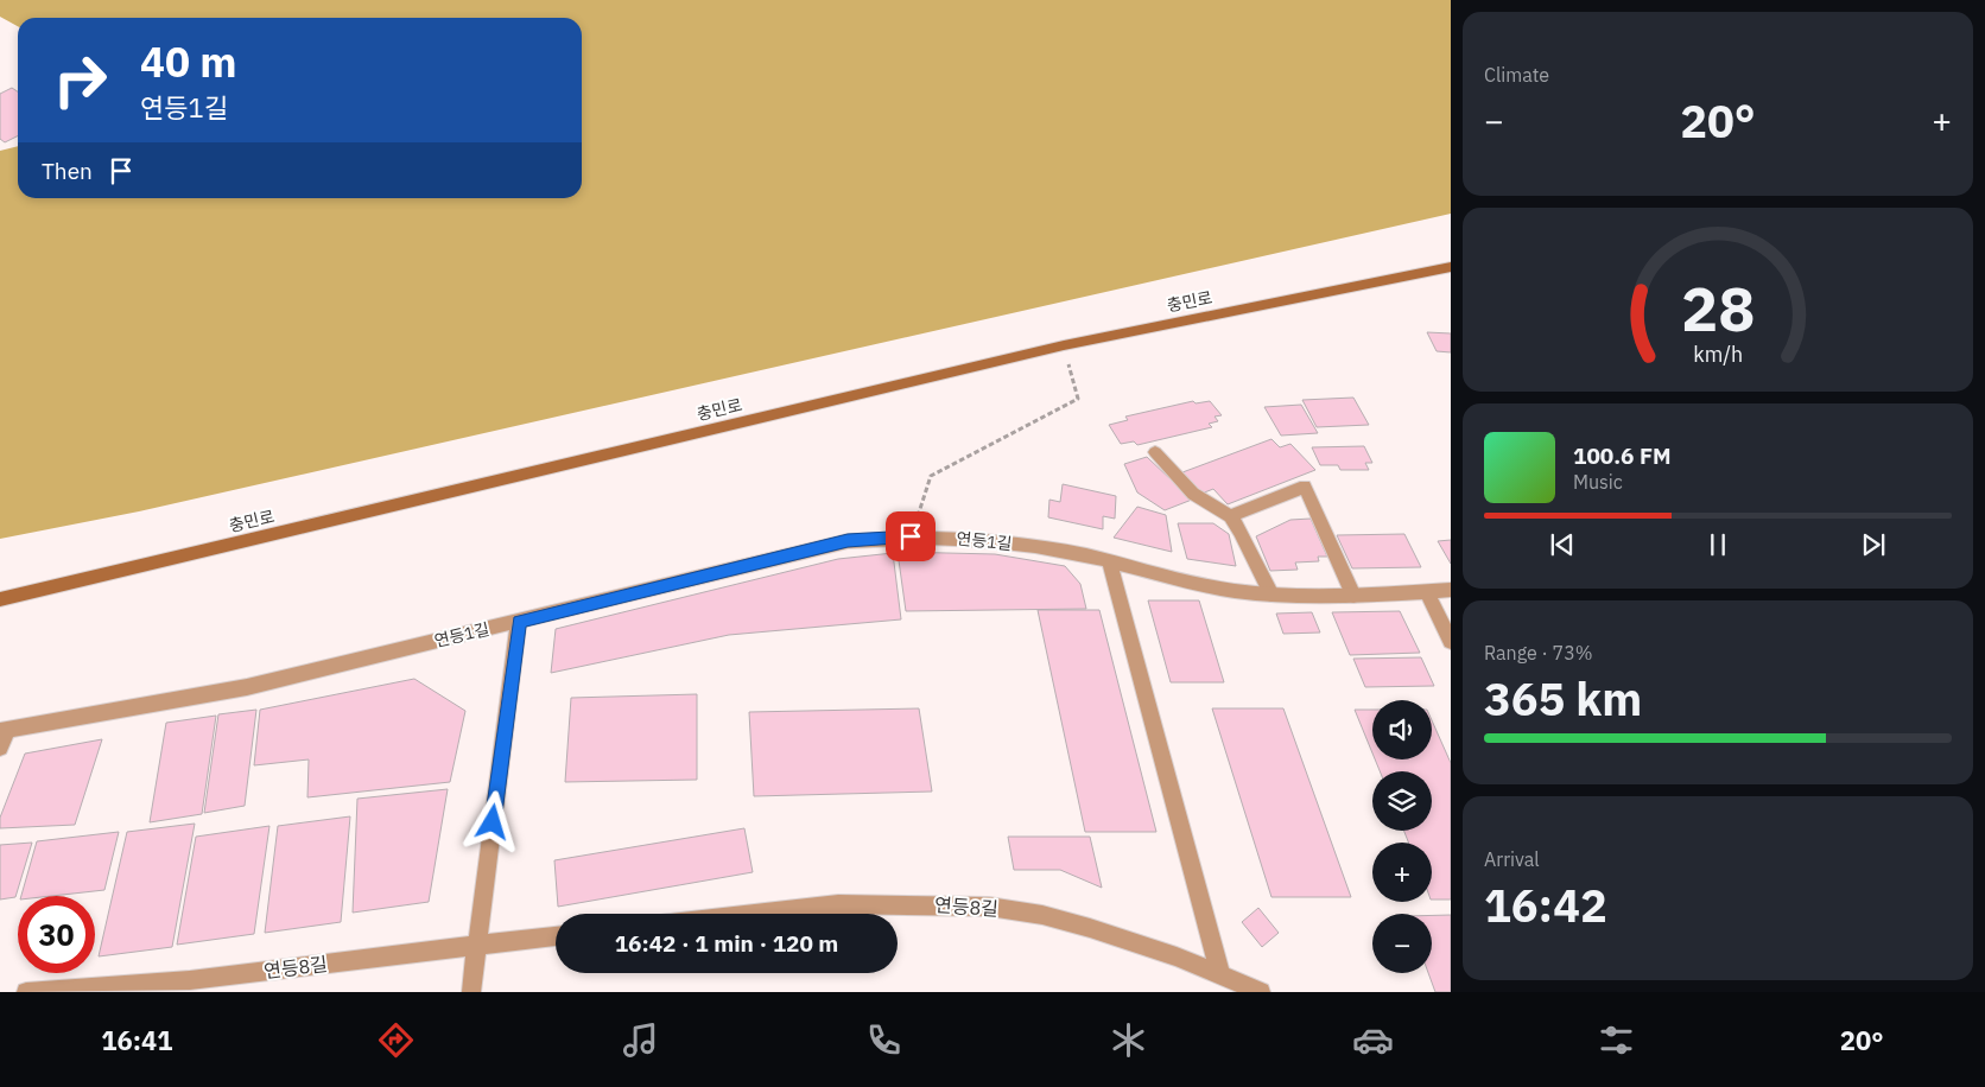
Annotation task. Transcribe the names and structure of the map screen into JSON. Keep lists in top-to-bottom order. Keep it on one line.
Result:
{"streets":{"street":["충민로","연등1길","연등8길"]},"page":{"tile":["Climate",["Range · 73%","365 km"],["Arrival","16:42"]],"turn":["40 m","연등1길"],"heat":["−","20°","+"],"then":"Then","song":["100.6 FM","Music"],"map_buttons":["+","−"],"limit":"30","trip":"16:42 · 1 min · 120 m","tabs":["16:41","20°"],"gauge":["28","km/h"]}}
